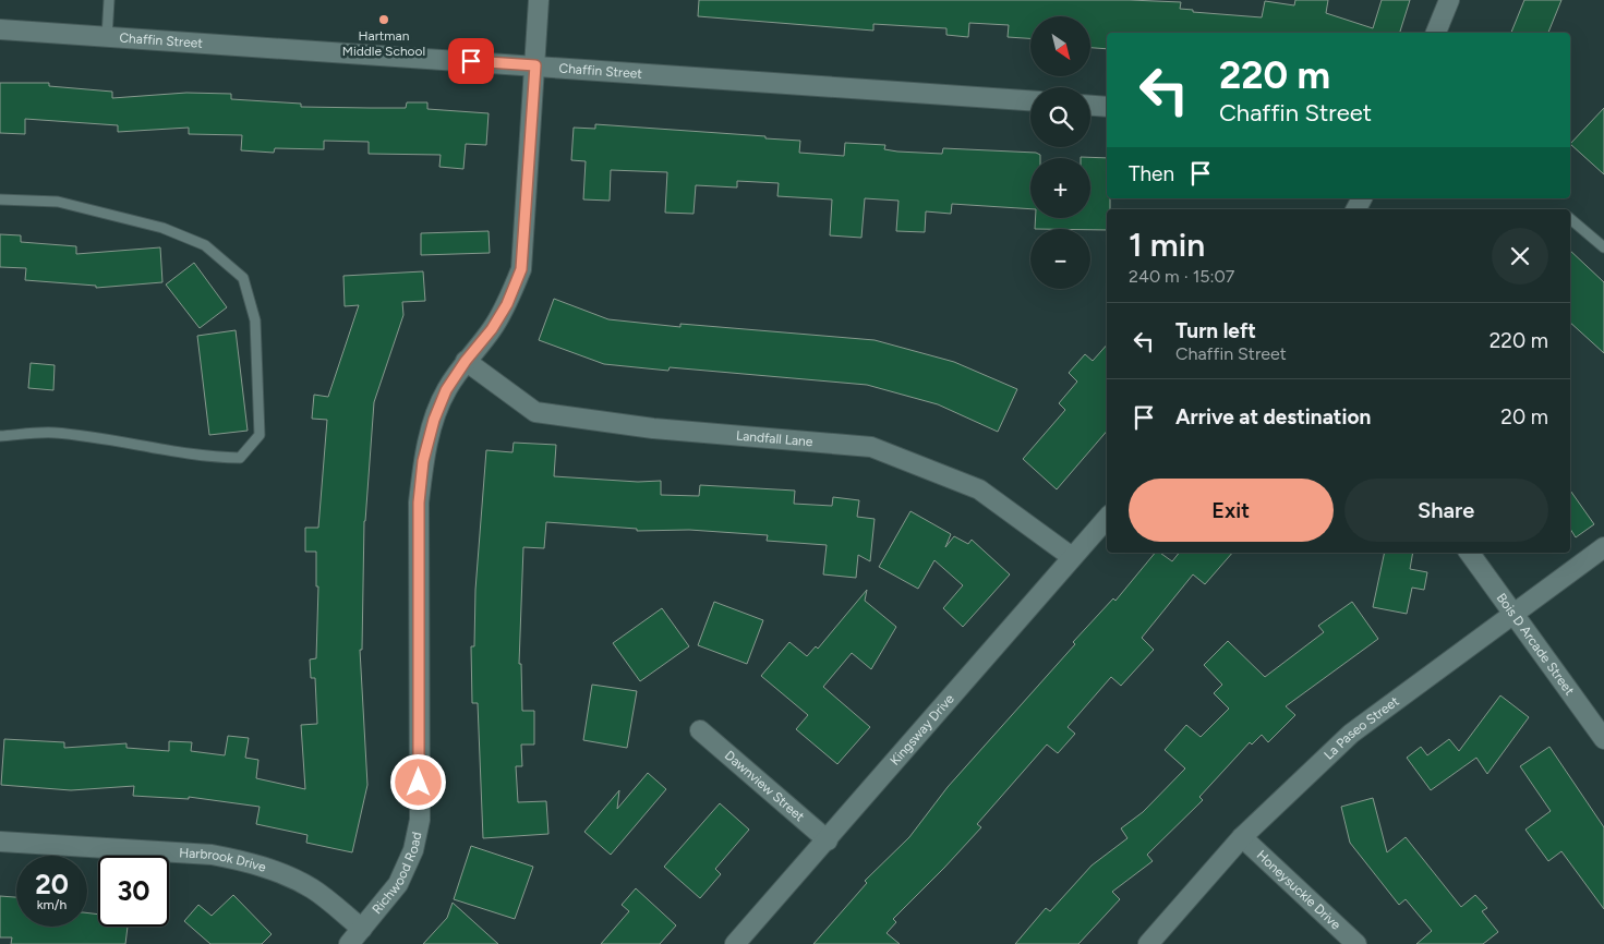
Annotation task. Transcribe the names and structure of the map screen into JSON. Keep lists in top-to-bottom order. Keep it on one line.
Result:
{"streets":{"street":["Chaffin Street","Landfall Lane","Bois D Arcade Street","Kingsway Drive","La Paseo Street","Dawnview Street","Harbrook Drive","Richwood Road","Honeysuckle Drive"]},"crossings":[["Chaffin Street","Richwood Road"],["Landfall Lane","Kingsway Drive"],["Landfall Lane","Richwood Road"],["Bois D Arcade Street","La Paseo Street"],["Kingsway Drive","Dawnview Street"],["La Paseo Street","Honeysuckle Drive"],["Harbrook Drive","Richwood Road"]],"places":["Hartman Middle School"],"north":"bottom right","page":{"map_buttons":["+","−"],"turn":["220 m","Chaffin Street"],"then":"Then","heading":["1 min","240 m · 15:07"],"list":[{"name":"Turn left","note":"Chaffin Street","value":"220 m"},{"name":"Arrive at destination","value":"20 m"}],"buttons":["Exit","Share"],"speed":"20 km/h","limit":"30"}}
